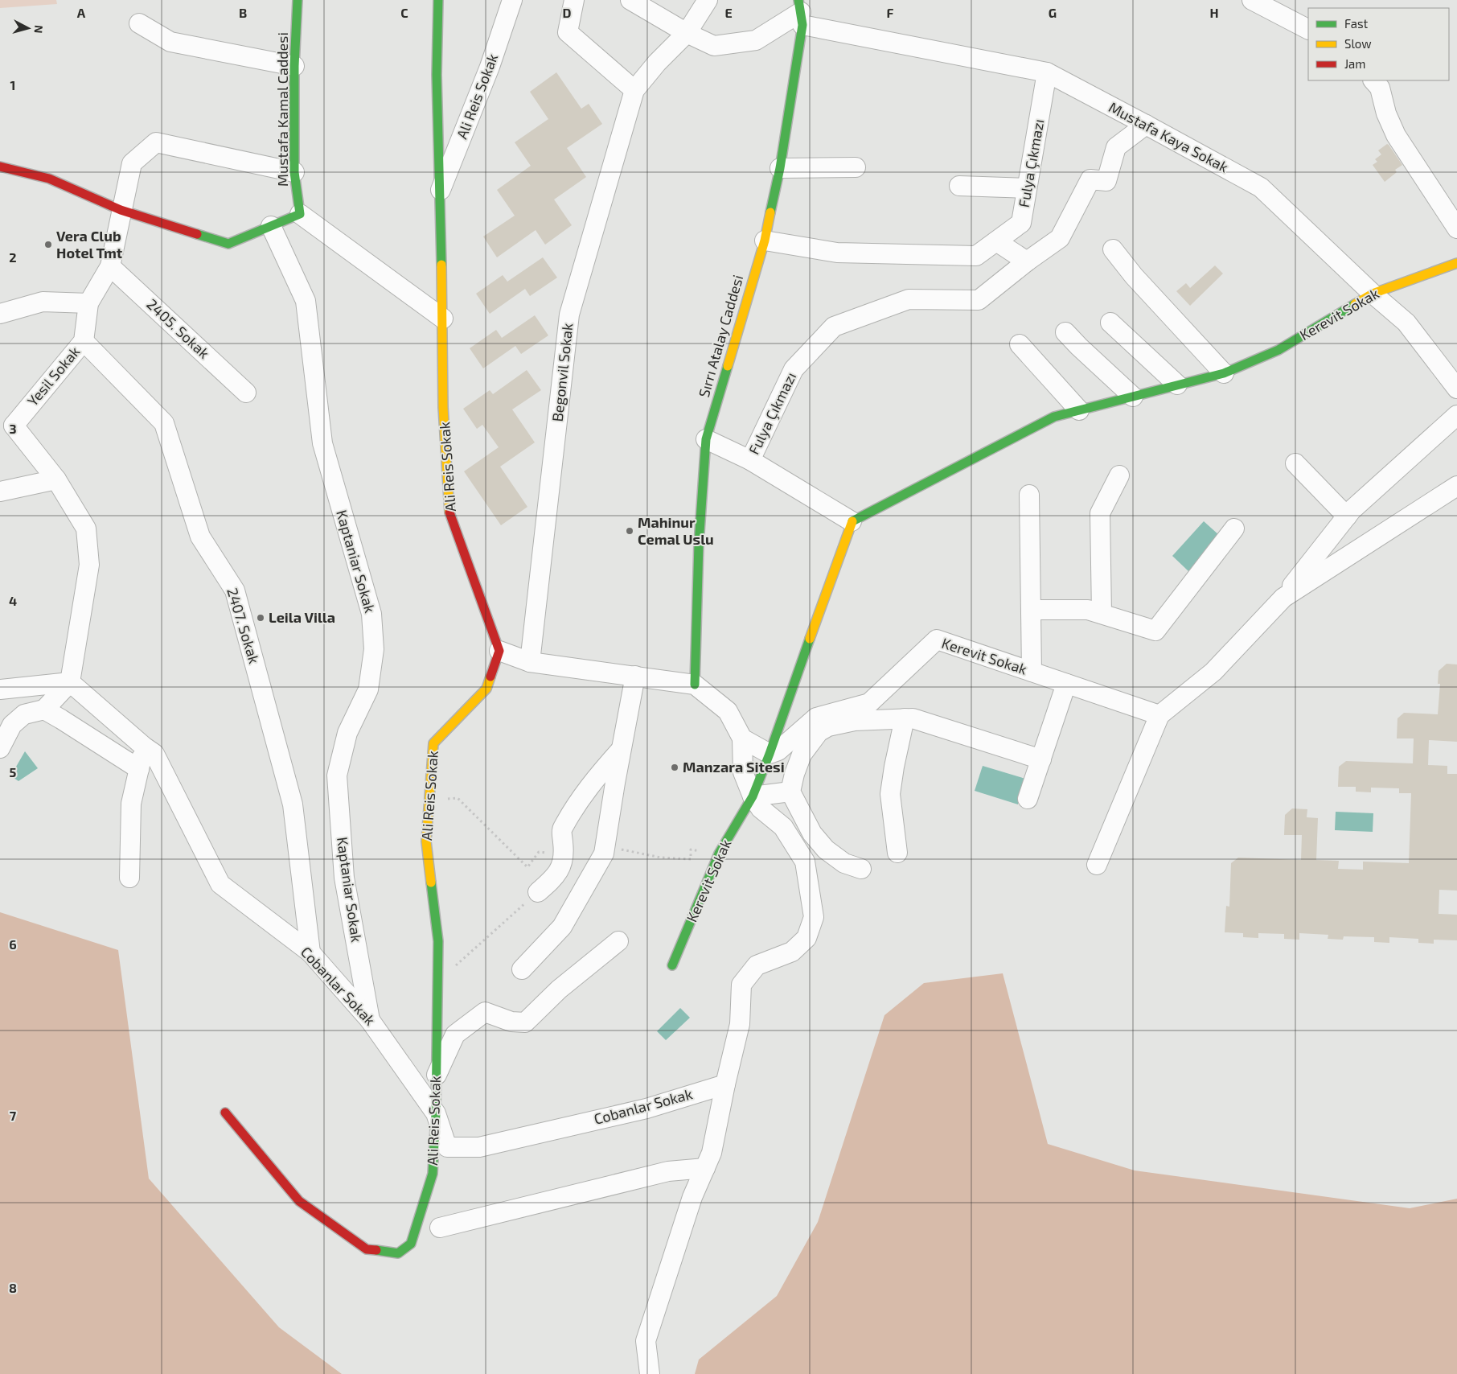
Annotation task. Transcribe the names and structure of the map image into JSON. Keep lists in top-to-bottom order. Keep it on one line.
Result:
{"streets":{"street":["Ali Reis Sokak","Mustafa Kamal Caddesi","Mustafa Kaya Sokak","Fulya Çıkmazı","Kerevit Sokak","2405. Sokak","Sırrı Atalay Caddesi","Begonvil Sokak","Yesil Sokak","Kaptaniar Sokak","2407. Sokak","Cobanlar Sokak"]},"crossings":[["Ali Reis Sokak","Cobanlar Sokak"],["Mustafa Kamal Caddesi","Yesil Sokak"],["Mustafa Kaya Sokak","Fulya Çıkmazı"],["Mustafa Kaya Sokak","Kerevit Sokak"],["Mustafa Kaya Sokak","Sırrı Atalay Caddesi"],["Fulya Çıkmazı","Sırrı Atalay Caddesi"],["2405. Sokak","Yesil Sokak"],["Yesil Sokak","2407. Sokak"],["Kaptaniar Sokak","Cobanlar Sokak"],["2407. Sokak","Cobanlar Sokak"]],"places":["Vera Club Hotel Tmt","Mahinur Cemal Uslu","Leila Villa","Manzara Sitesi"],"legend":["Fast","Slow","Jam"],"north":"right","grid":{"columns":["A","B","C","D","E","F","G","H"],"rows":["1","2","3","4","5","6","7","8"]}}
